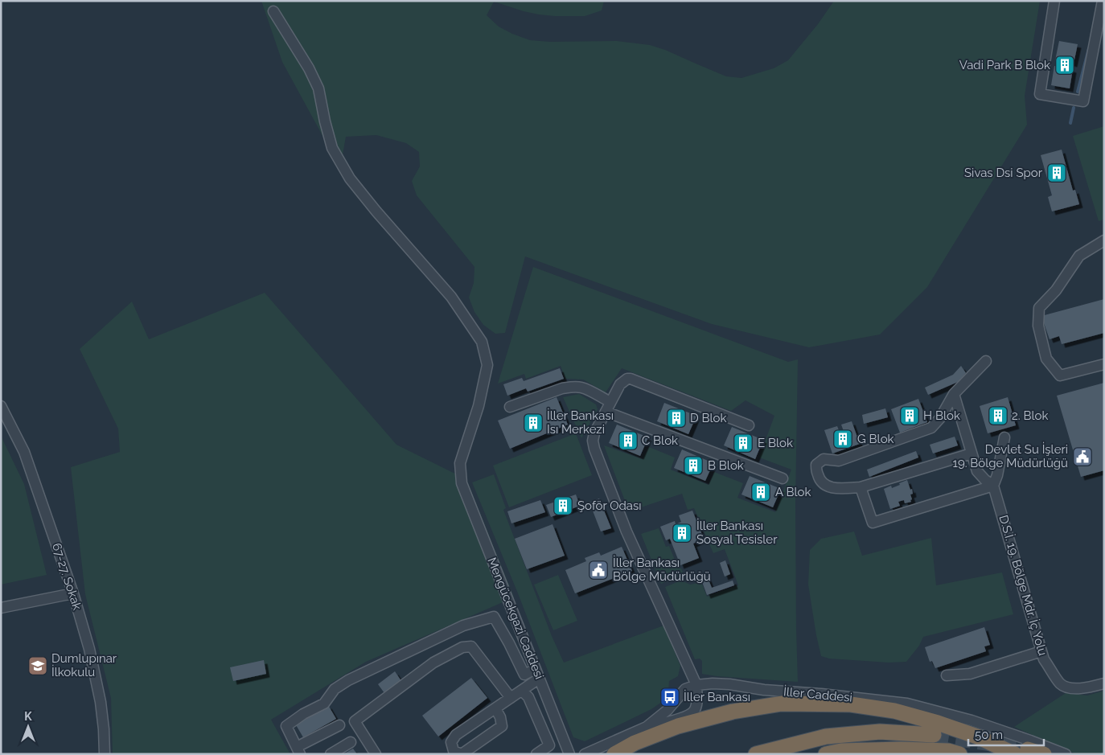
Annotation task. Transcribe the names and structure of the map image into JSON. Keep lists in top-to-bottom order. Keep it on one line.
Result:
{"streets":{"street":["67-27. Sokak","D.S.İ. 19. Bölge Mdr. İç Yolu","Mengücekgazi Caddesi","İller Caddesi"]},"places":{"building":["Vadi Park B Blok","Sivas Dsi Spor","H Blok","2. Blok","D Blok","İller Bankası Isı Merkezi","G Blok","C Blok","E Blok","B Blok","A Blok","Şoför Odası","İller Bankası Sosyal Tesisler"],"public building":["Devlet Su İşleri 19. Bölge Müdürlüğü","İller Bankası Bölge Müdürlüğü"],"school or university":["Dumlupınar İlkokulu"],"bus stop":["İller Bankası"]},"scale_bar":"50 m","north":"top"}
